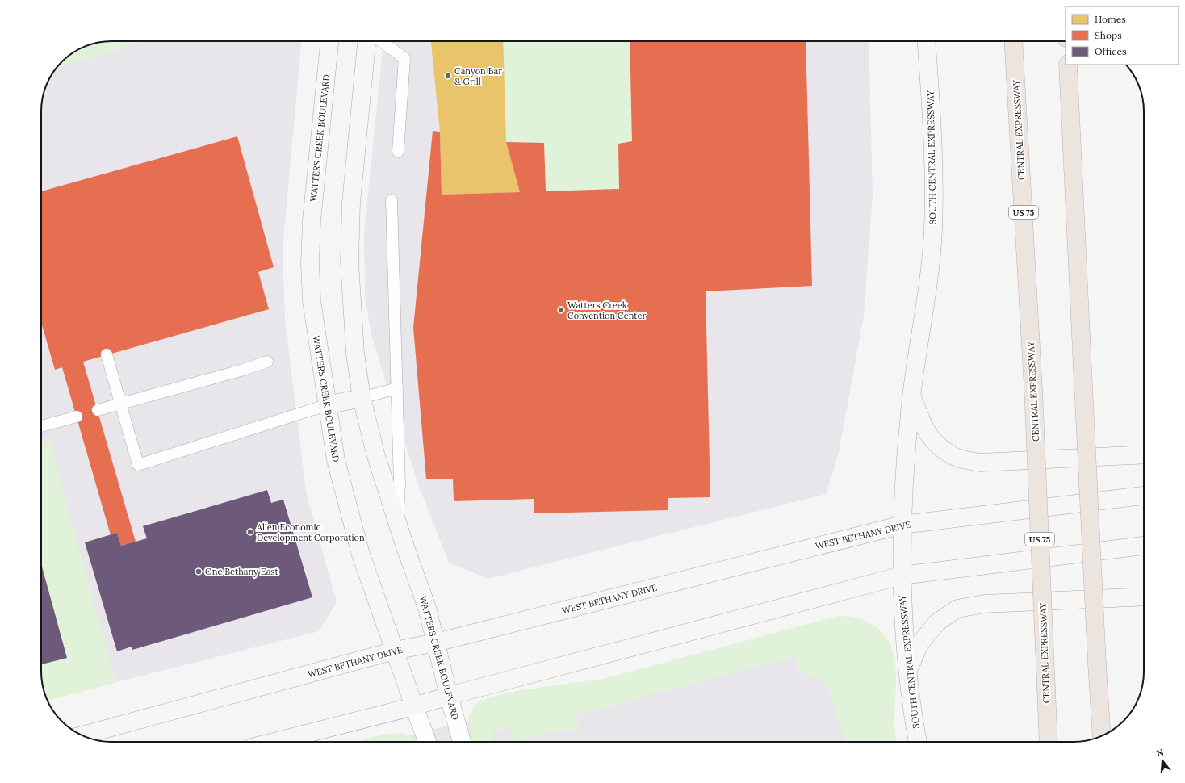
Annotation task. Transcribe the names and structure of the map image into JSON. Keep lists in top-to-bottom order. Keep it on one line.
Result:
{"streets":{"highway":["CENTRAL EXPRESSWAY","US 75"],"main road":["WATTERS CREEK BOULEVARD","SOUTH CENTRAL EXPRESSWAY","WEST BETHANY DRIVE"]},"crossings":[["WATTERS CREEK BOULEVARD","WEST BETHANY DRIVE"],["SOUTH CENTRAL EXPRESSWAY","WEST BETHANY DRIVE"]],"places":["Canyon Bar & Grill","Watters Creek Convention Center","Allen Economic Development Corporation","One Bethany East"],"legend":["Homes","Shops","Offices"],"north":"top"}
